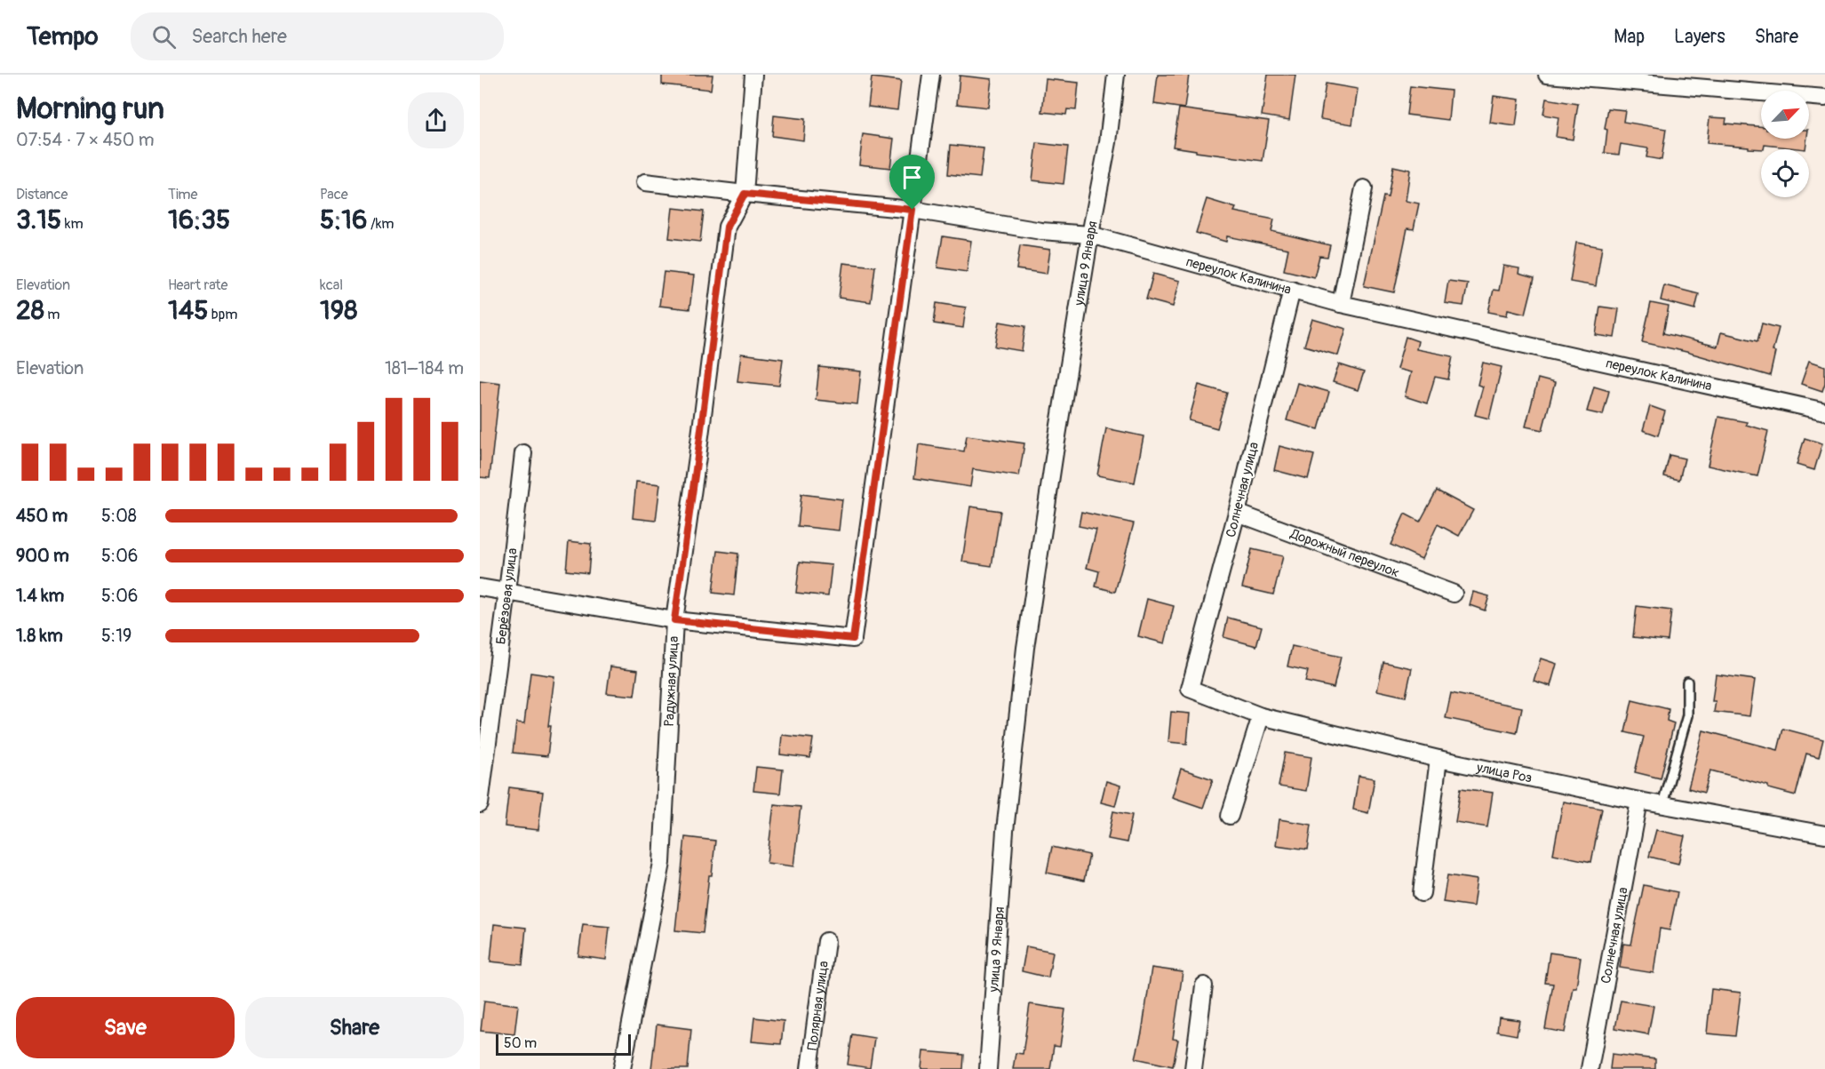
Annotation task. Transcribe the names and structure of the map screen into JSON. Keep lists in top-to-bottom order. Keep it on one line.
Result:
{"streets":{"street":["улица 9 Января","переулок Калинина","Солнечная улица","Дорожный переулок","Берёзовая улица","Радужная улица","улица Роз","Полярная улица"]},"crossings":[["улица 9 Января","переулок Калинина"],["переулок Калинина","Солнечная улица"],["переулок Калинина","Радужная улица"],["Солнечная улица","Дорожный переулок"],["Солнечная улица","улица Роз"]],"scale_bar":"50 m","north":"top right","page":{"header":"Tempo","search":"Search here","nav":["Map","Layers","Share"],"heading":["Morning run","07:54 · 7 × 450 m"],"stats":[["Distance","3.15 km"],["Time","16:35"],["Pace","5:16 /km"],["Elevation","28 m"],["Heart rate","145 bpm"],["kcal","198"]],"chart":["Elevation","181–184 m"],"list":[{"name":"450 m","note":"5:08"},{"name":"900 m","note":"5:06"},{"name":"1.4 km","note":"5:06"},{"name":"1.8 km","note":"5:19"}],"buttons":["Save","Share"],"scale":"50 m"}}
